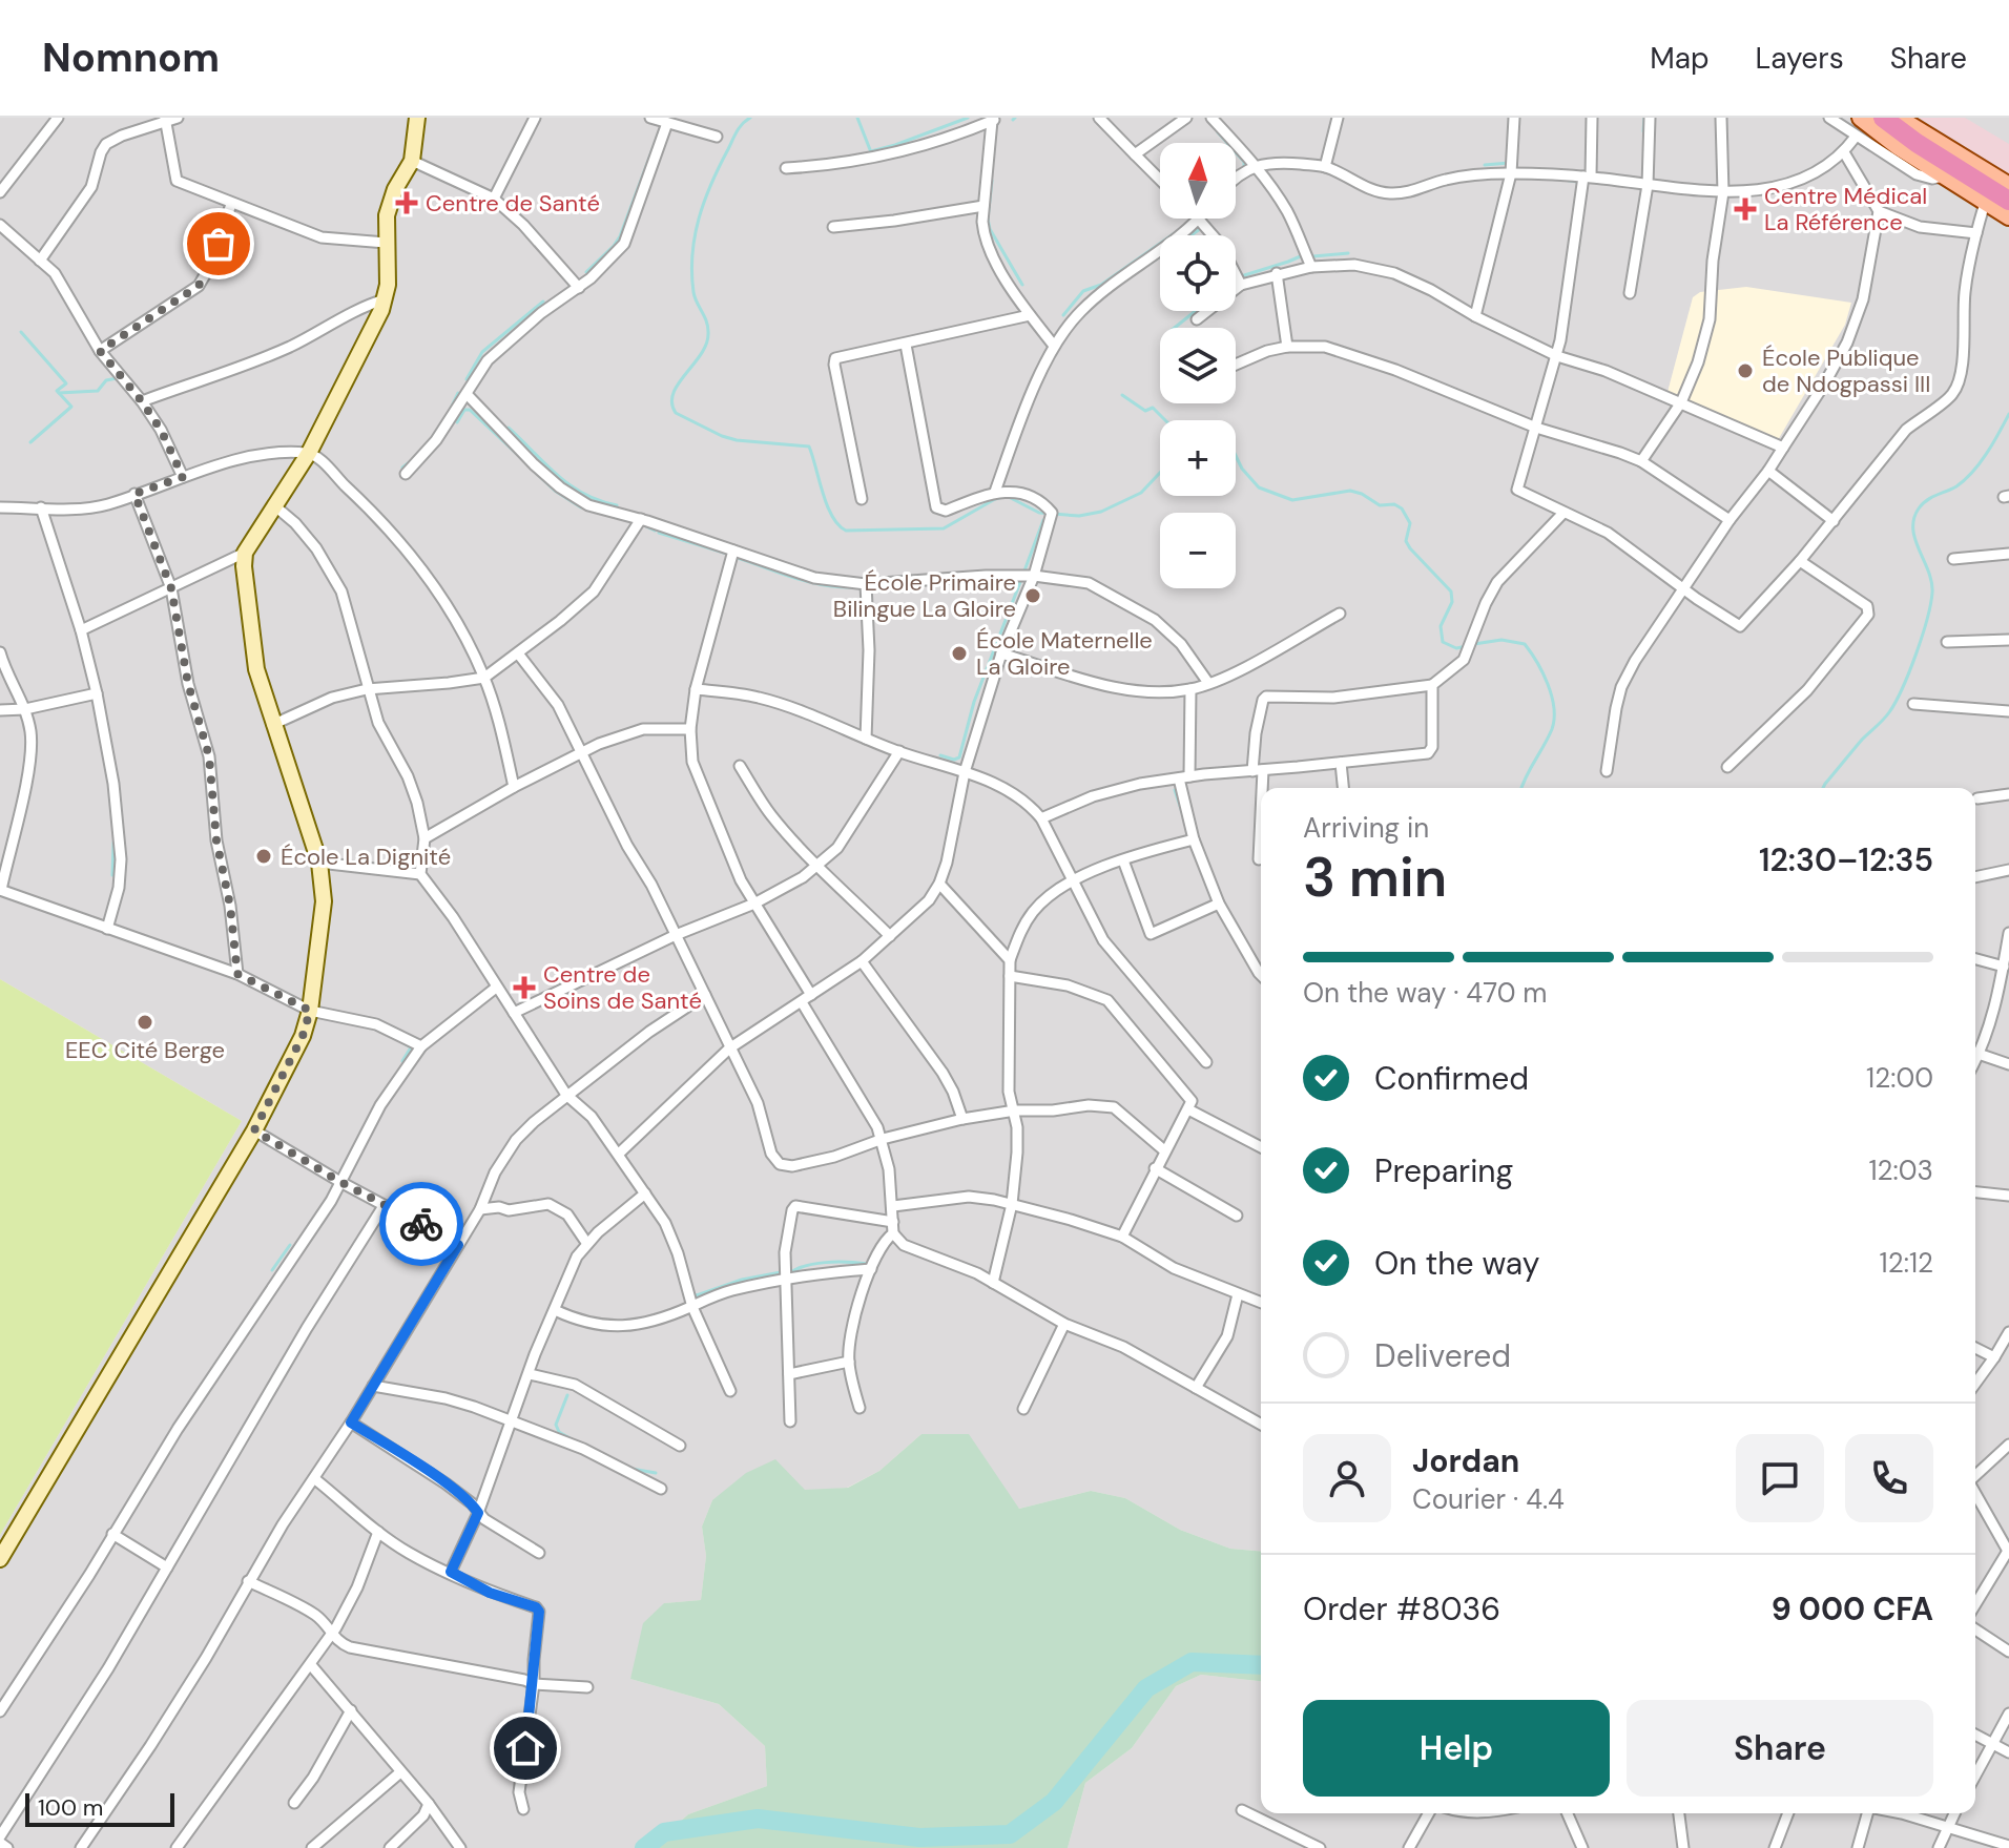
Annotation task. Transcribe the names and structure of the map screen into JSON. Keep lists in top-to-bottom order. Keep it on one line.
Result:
{"places":{"health":["Centre de Santé","Centre Médical La Référence","Centre de Soins de Santé"],"other":["École Publique de Ndogpassi III","École Primaire Bilingue La Gloire","École Maternelle La Gloire","École La Dignité","EEC Cité Berge"]},"scale_bar":"100 m","north":"top","page":{"header":"Nomnom","nav":["Map","Layers","Share"],"map_buttons":["+","−"],"heading":["3 min","Arriving in","12:30–12:35"],"panel":["Jordan","Courier · 4.4","Order #8036","9 000 CFA"],"bar":"On the way · 470 m","list":[["Confirmed","12:00"],["Preparing","12:03"],["On the way","12:12"],"Delivered"],"buttons":["Help","Share"],"scale":"100 m"}}
